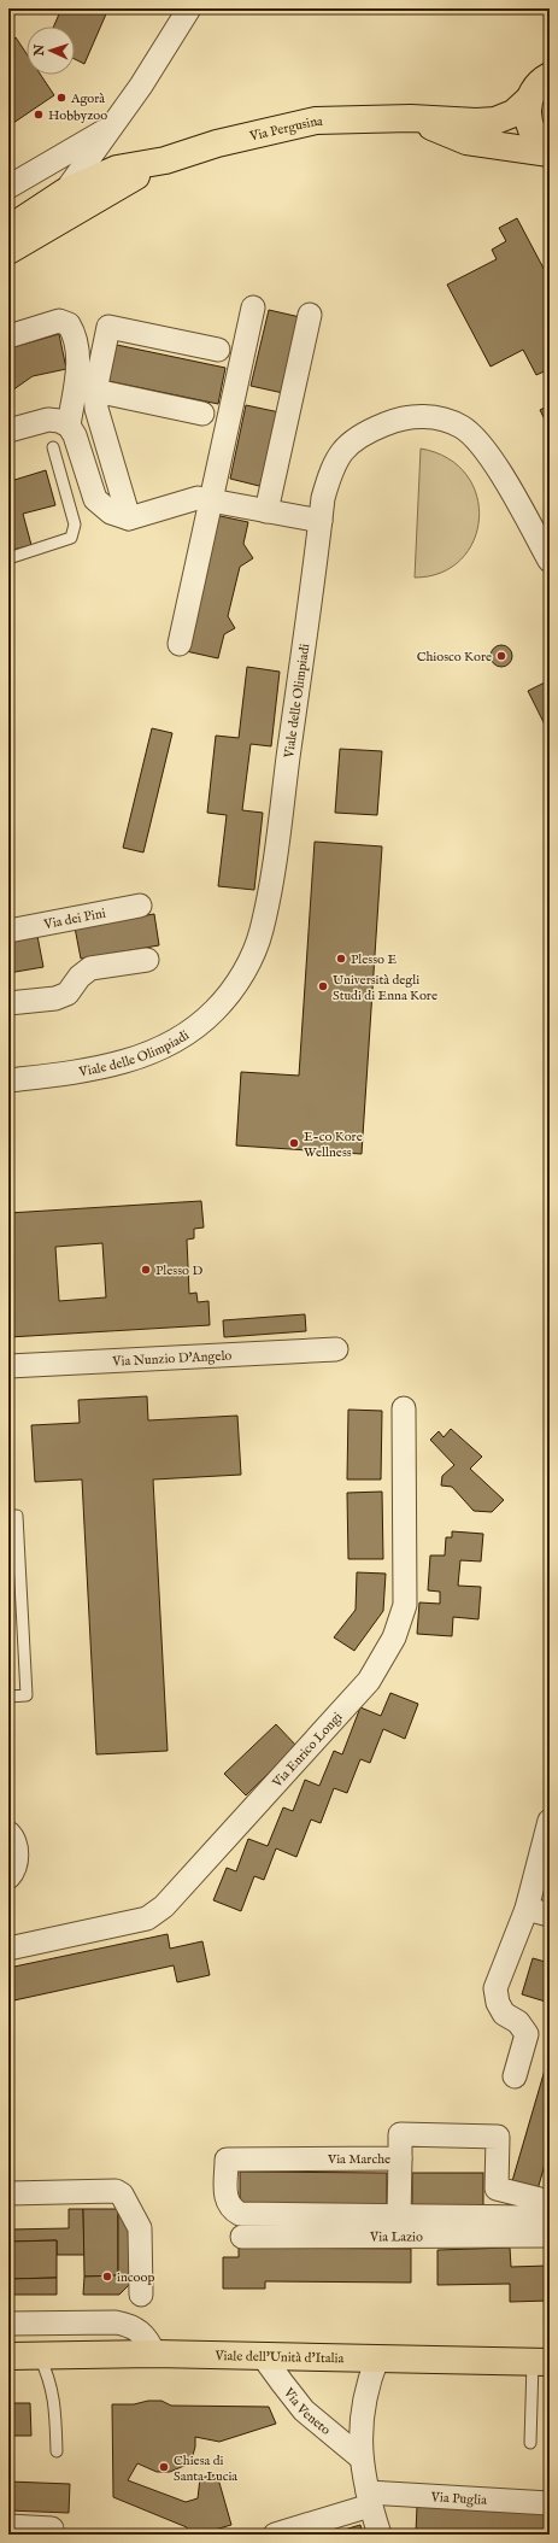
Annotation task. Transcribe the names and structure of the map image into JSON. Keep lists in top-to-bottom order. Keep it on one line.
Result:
{"streets":{"main road":["Via Pergusina","Viale dell'Unità d'Italia"],"street":["Viale delle Olimpiadi","Via dei Pini","Via Nunzio D'Angelo","Via Enrico Longi","Via Marche","Via Lazio","Via Veneto","Via Puglia"]},"crossings":[["Viale dell'Unità d'Italia","Via Veneto"]],"places":["Agorà","Hobbyzoo","Chiosco Kore","Plesso E","Università degli Studi di Enna Kore","E-co Kore Wellness","Plesso D","incoop","Chiesa di Santa Lucia"],"north":"left"}
